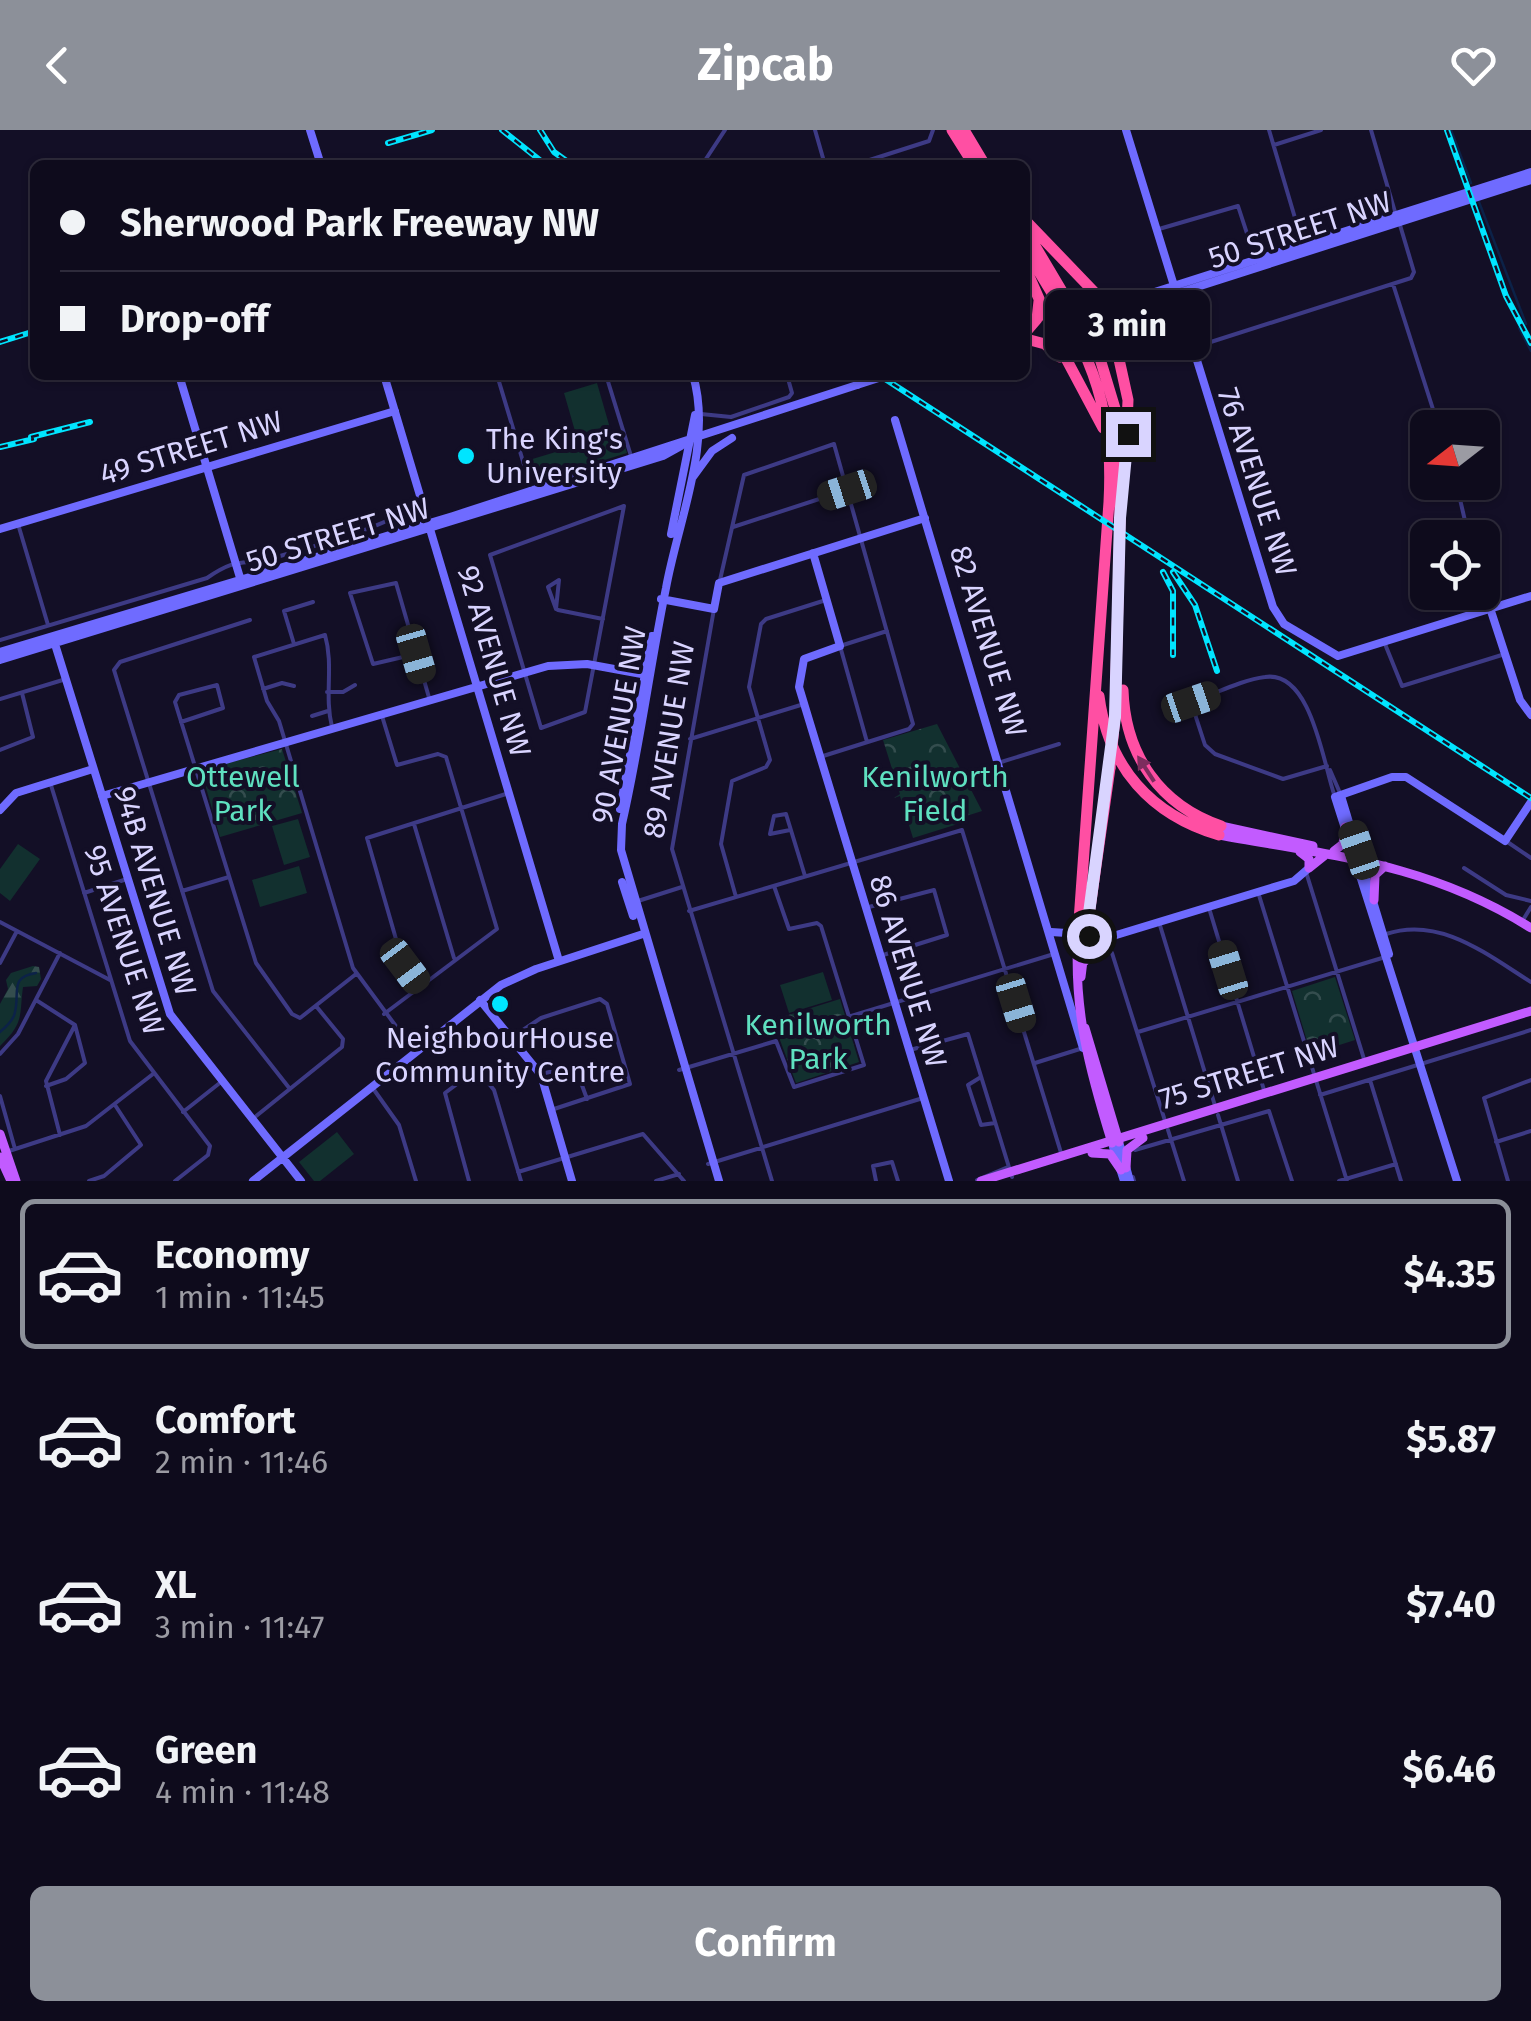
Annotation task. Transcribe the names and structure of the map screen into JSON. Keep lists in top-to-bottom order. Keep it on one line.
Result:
{"streets":{"main road":["82 AVENUE NW","75 STREET NW"],"street":["50 STREET NW","49 STREET NW","76 AVENUE NW","92 AVENUE NW","90 AVENUE NW","89 AVENUE NW","94B AVENUE NW","95 AVENUE NW","86 AVENUE NW"]},"crossings":[["50 STREET NW","76 AVENUE NW"],["50 STREET NW","92 AVENUE NW"],["50 STREET NW","90 AVENUE NW"],["50 STREET NW","94B AVENUE NW"],["49 STREET NW","92 AVENUE NW"],["82 AVENUE NW","75 STREET NW"]],"parks":["Ottewell Park","Kenilworth Field","Kenilworth Park"],"places":["The King's University","NeighbourHouse Community Centre"],"north":"left","page":{"header":"Zipcab","banner":["Sherwood Park Freeway NW","Drop-off"],"bubble":"3 min","list":[{"name":"Economy","note":"1 min · 11:45","value":"$4.35"},{"name":"Comfort","note":"2 min · 11:46","value":"$5.87"},{"name":"XL","note":"3 min · 11:47","value":"$7.40"},{"name":"Green","note":"4 min · 11:48","value":"$6.46"}],"buttons":"Confirm"}}
